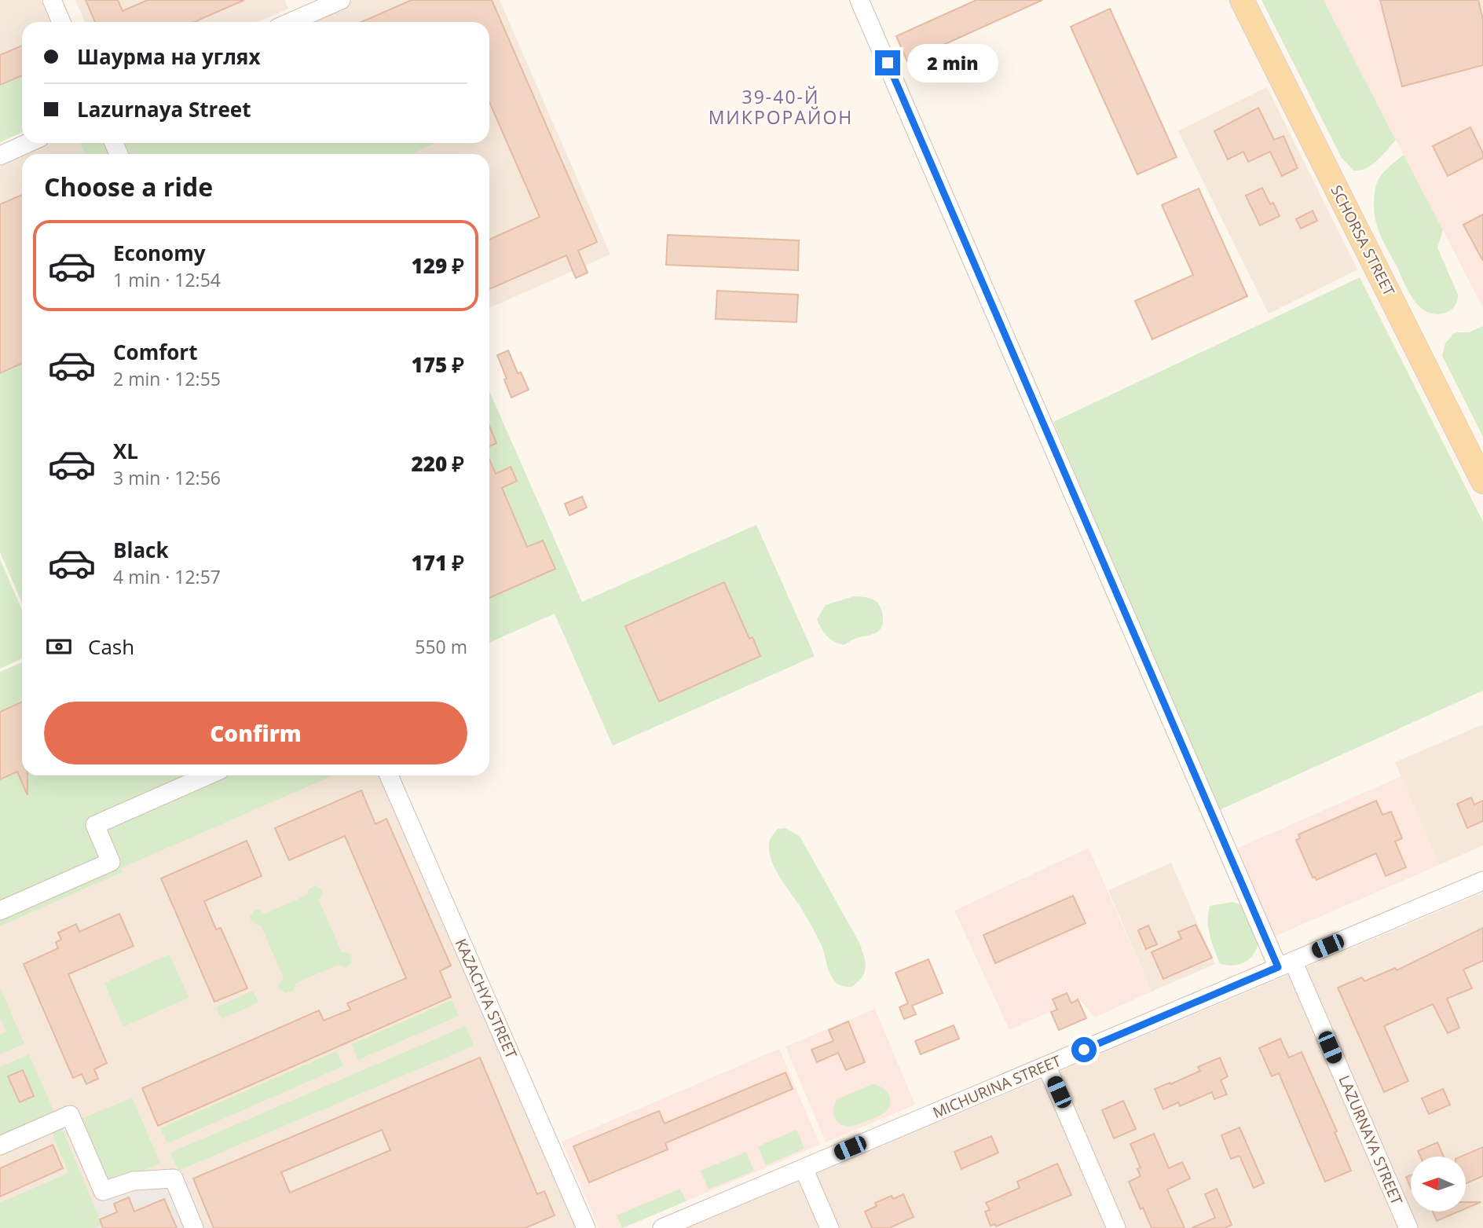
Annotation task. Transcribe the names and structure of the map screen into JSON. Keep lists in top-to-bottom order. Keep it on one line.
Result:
{"streets":{"main road":["SCHORSA STREET"],"street":["KAZACHYA STREET","MICHURINA STREET","LAZURNAYA STREET"]},"crossings":[["MICHURINA STREET","LAZURNAYA STREET"]],"districts":["39-40-Й МИКРОРАЙОН"],"north":"left","page":{"banner":["Шаурма на углях","Lazurnaya Street"],"bubble":"2 min","heading":"Choose a ride","list":[{"name":"Economy","note":"1 min · 12:54","value":"129 ₽"},{"name":"Comfort","note":"2 min · 12:55","value":"175 ₽"},{"name":"XL","note":"3 min · 12:56","value":"220 ₽"},{"name":"Black","note":"4 min · 12:57","value":"171 ₽"}],"pay":["Cash","550 m"],"buttons":"Confirm"}}
